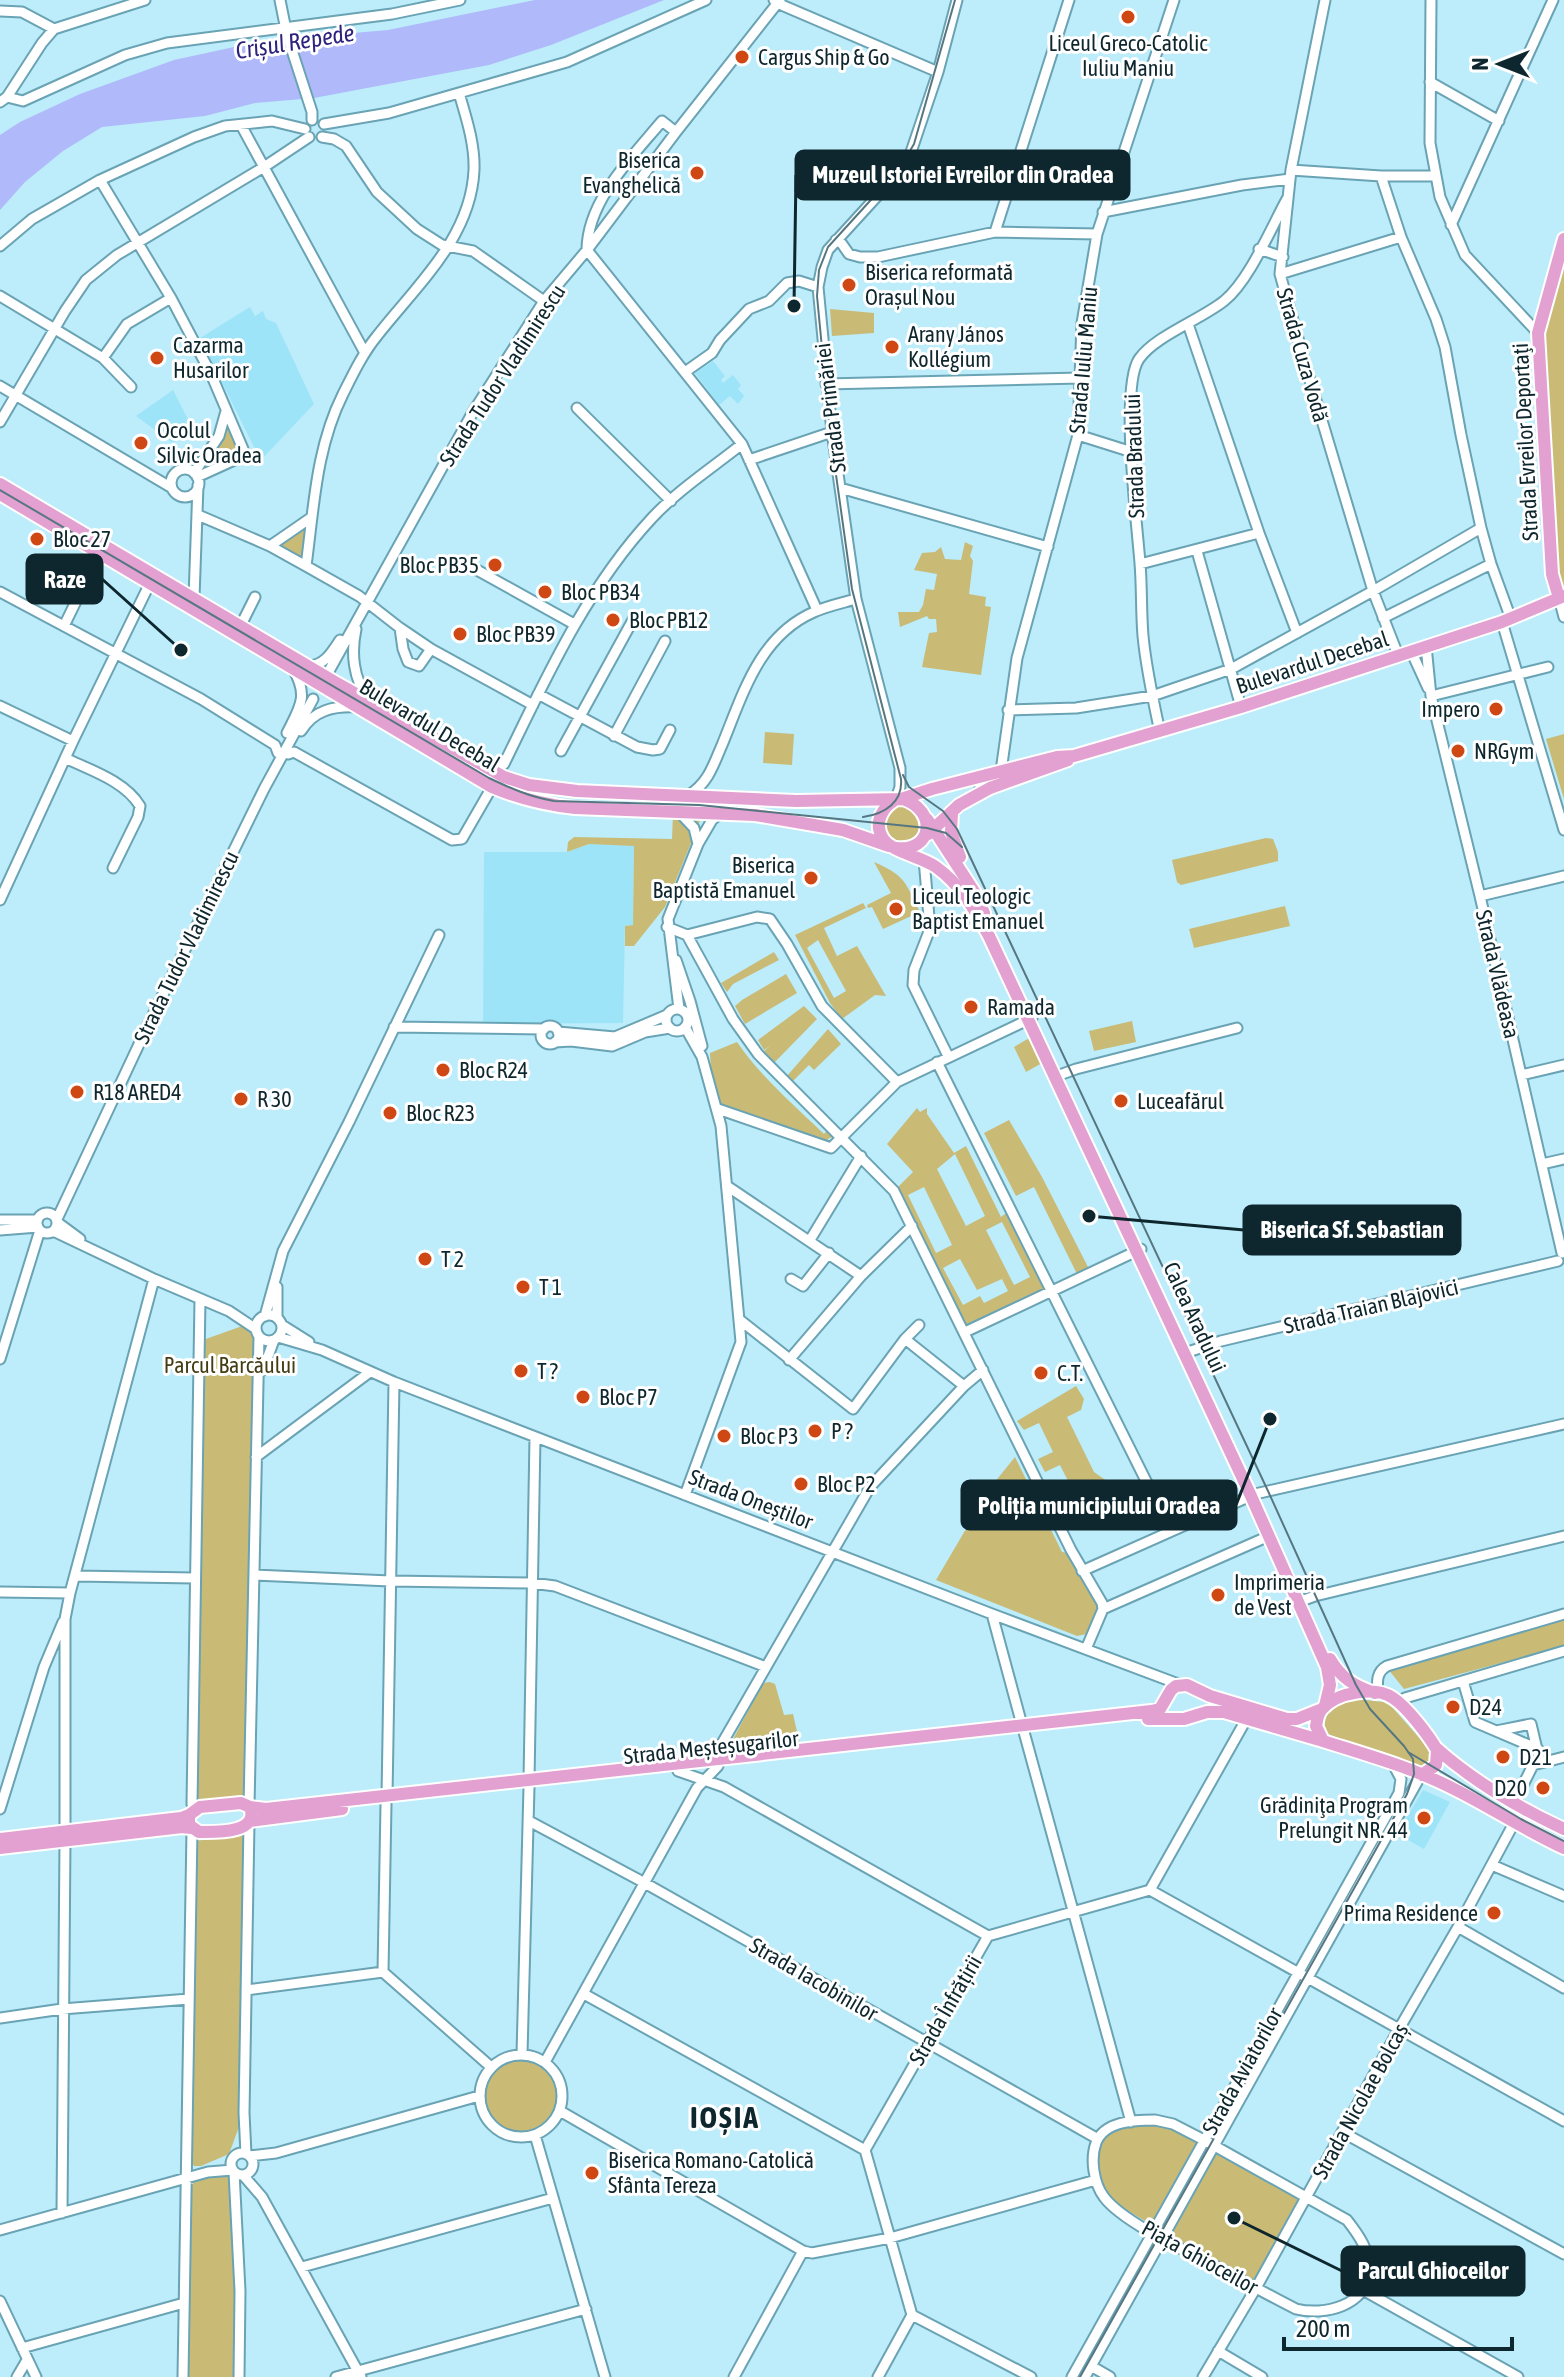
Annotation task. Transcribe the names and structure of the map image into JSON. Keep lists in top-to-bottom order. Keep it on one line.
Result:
{"streets":{"main road":["Strada Evreilor Deportaţi","Bulevardul Decebal","Calea Aradului","Strada Meșteșugarilor"],"street":["Strada Cuza Vodă","Strada Iuliu Maniu","Strada Tudor Vladimirescu","Strada Primăriei","Strada Bradului","Strada Vlădeasa","Strada Traian Blajovici","Strada Oneștilor","Strada Iacobinilor","Strada Înfrățirii","Strada Aviatorilor","Strada Nicolae Bolcaș","Piața Ghioceilor"]},"crossings":[["Strada Cuza Vodă","Strada Bradului"],["Strada Cuza Vodă","Bulevardul Decebal"],["Strada Cuza Vodă","Strada Vlădeasa"],["Strada Iuliu Maniu","Bulevardul Decebal"],["Strada Primăriei","Bulevardul Decebal"],["Strada Primăriei","Calea Aradului"],["Strada Evreilor Deportaţi","Bulevardul Decebal"],["Strada Bradului","Bulevardul Decebal"],["Bulevardul Decebal","Strada Vlădeasa"],["Bulevardul Decebal","Calea Aradului"],["Strada Vlădeasa","Strada Traian Blajovici"],["Strada Traian Blajovici","Calea Aradului"],["Strada Oneștilor","Strada Meșteșugarilor"],["Strada Iacobinilor","Strada Înfrățirii"],["Strada Aviatorilor","Piața Ghioceilor"],["Strada Nicolae Bolcaș","Piața Ghioceilor"]],"districts":["IOȘIA"],"water":["Crișul Repede"],"parks":["Parcul Barcăului"],"places":["Liceul Greco-Catolic Iuliu Maniu","Cargus Ship & Go","Biserica Evanghelică","Biserica reformată Orașul Nou","Muzeul Istoriei Evreilor din Oradea","Arany János Kollégium","Cazarma Husarilor","Ocolul Silvic Oradea","Bloc 27","Bloc PB35","Bloc PB34","Bloc PB12","Bloc PB39","Raze","Impero","NRGym","Biserica Baptistă Emanuel","Liceul Teologic Baptist Emanuel","Ramada","Bloc R24","R18 ARED4","R 30","Luceafărul","Bloc R23","Biserica Sf. Sebastian","T 2","T 1","T ?","C.T.","Bloc P7","Poliția municipiului Oradea","P ?","Bloc P3","Bloc P2","Imprimeria de Vest","D24","D21","D20","Grădiniţa Program Prelungit NR. 44","Prima Residence","Biserica Romano-Catolică Sfânta Tereza","Parcul Ghioceilor"],"scale_bar":"200 m","north":"left"}
